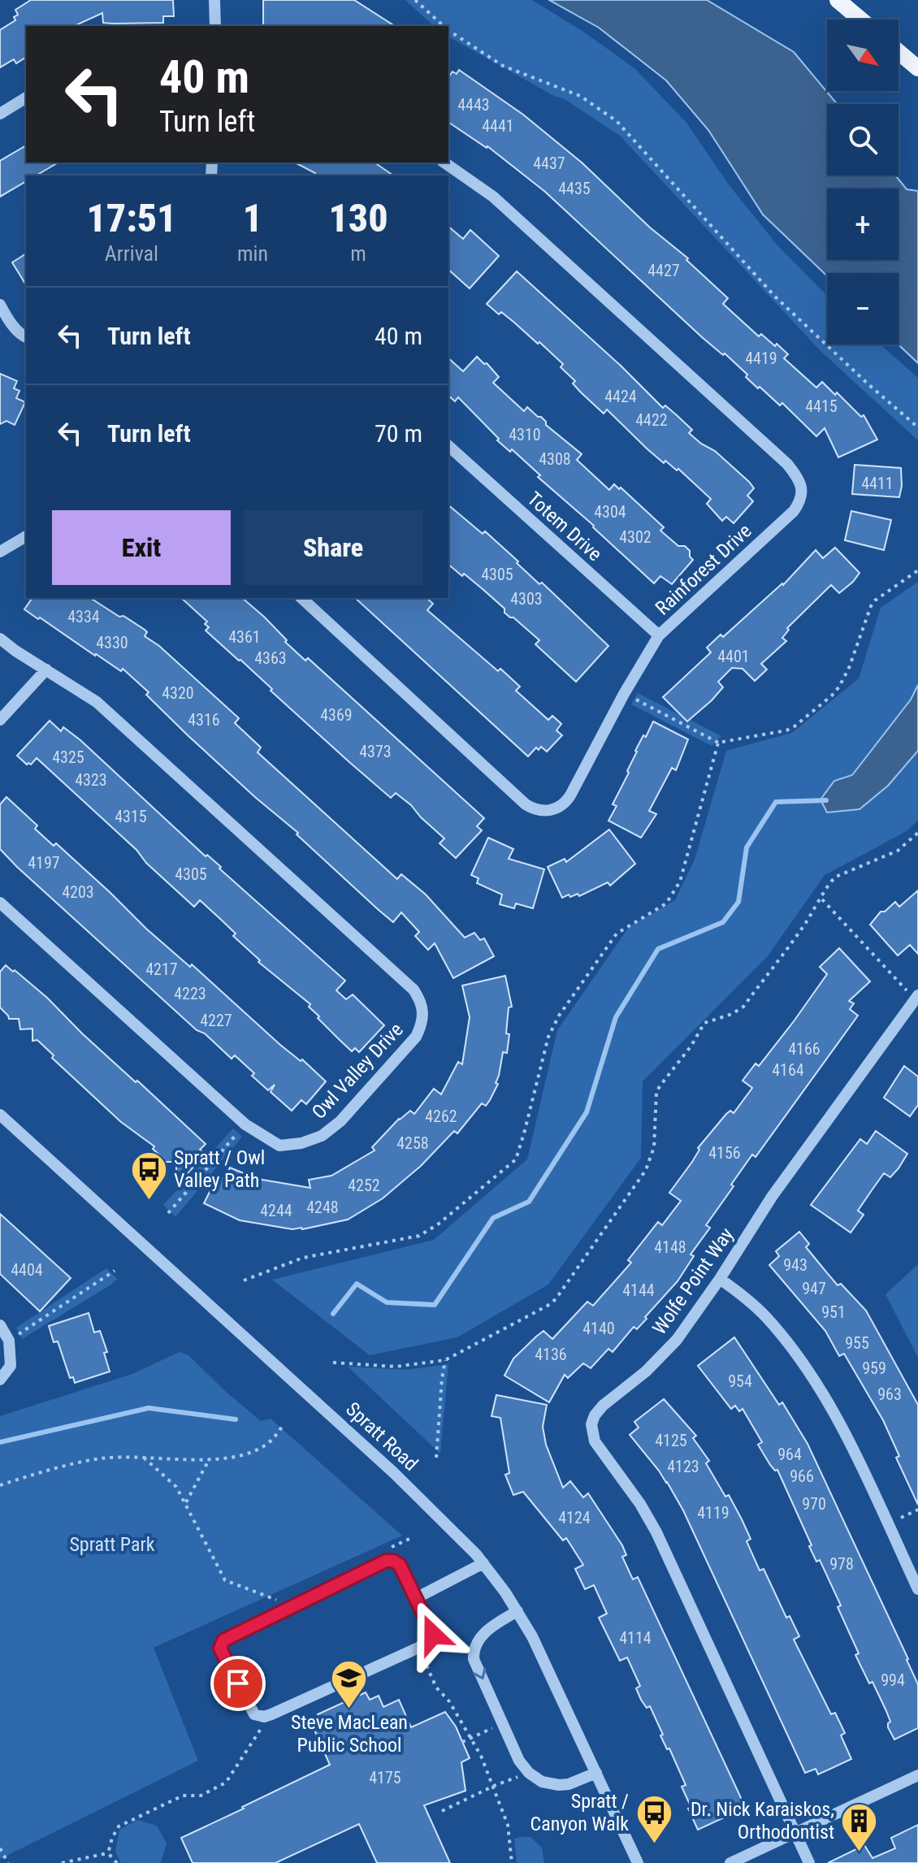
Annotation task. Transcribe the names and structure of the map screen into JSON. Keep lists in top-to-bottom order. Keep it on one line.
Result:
{"streets":{"street":["Totem Drive","Rainforest Drive","Owl Valley Drive","Wolfe Point Way","Spratt Road"]},"crossings":[["Totem Drive","Rainforest Drive"]],"parks":["Spratt Park"],"places":{"bus stop":["Spratt / Owl Valley Path","Spratt / Canyon Walk"],"school or university":["Steve MacLean Public School"],"building":["Dr. Nick Karaiskos, Orthodontist"]},"house_numbers":["4443","4441","4437","4435","4427","4419","4424","4415","4422","4310","4308","4411","4304","4302","4305","4303","4334","4361","4330","4401","4363","4320","4369","4316","4373","4325","4323","4315","4197","4305","4203","4217","4223","4227","4166","4164","4262","4258","4156","4252","4248","4244","4148","943","4404","947","4144","951","4140","955","4136","959","954","963","4125","964","4123","966","970","4119","4124","978","4114","994","4175"],"north":"bottom right","page":{"map_buttons":["+","−"],"turn":["40 m","Turn left"],"eta":["17:51","Arrival","1","min","130","m"],"list":[{"name":"Turn left","value":"40 m"},{"name":"Turn left","value":"70 m"}],"buttons":["Exit","Share"]}}
